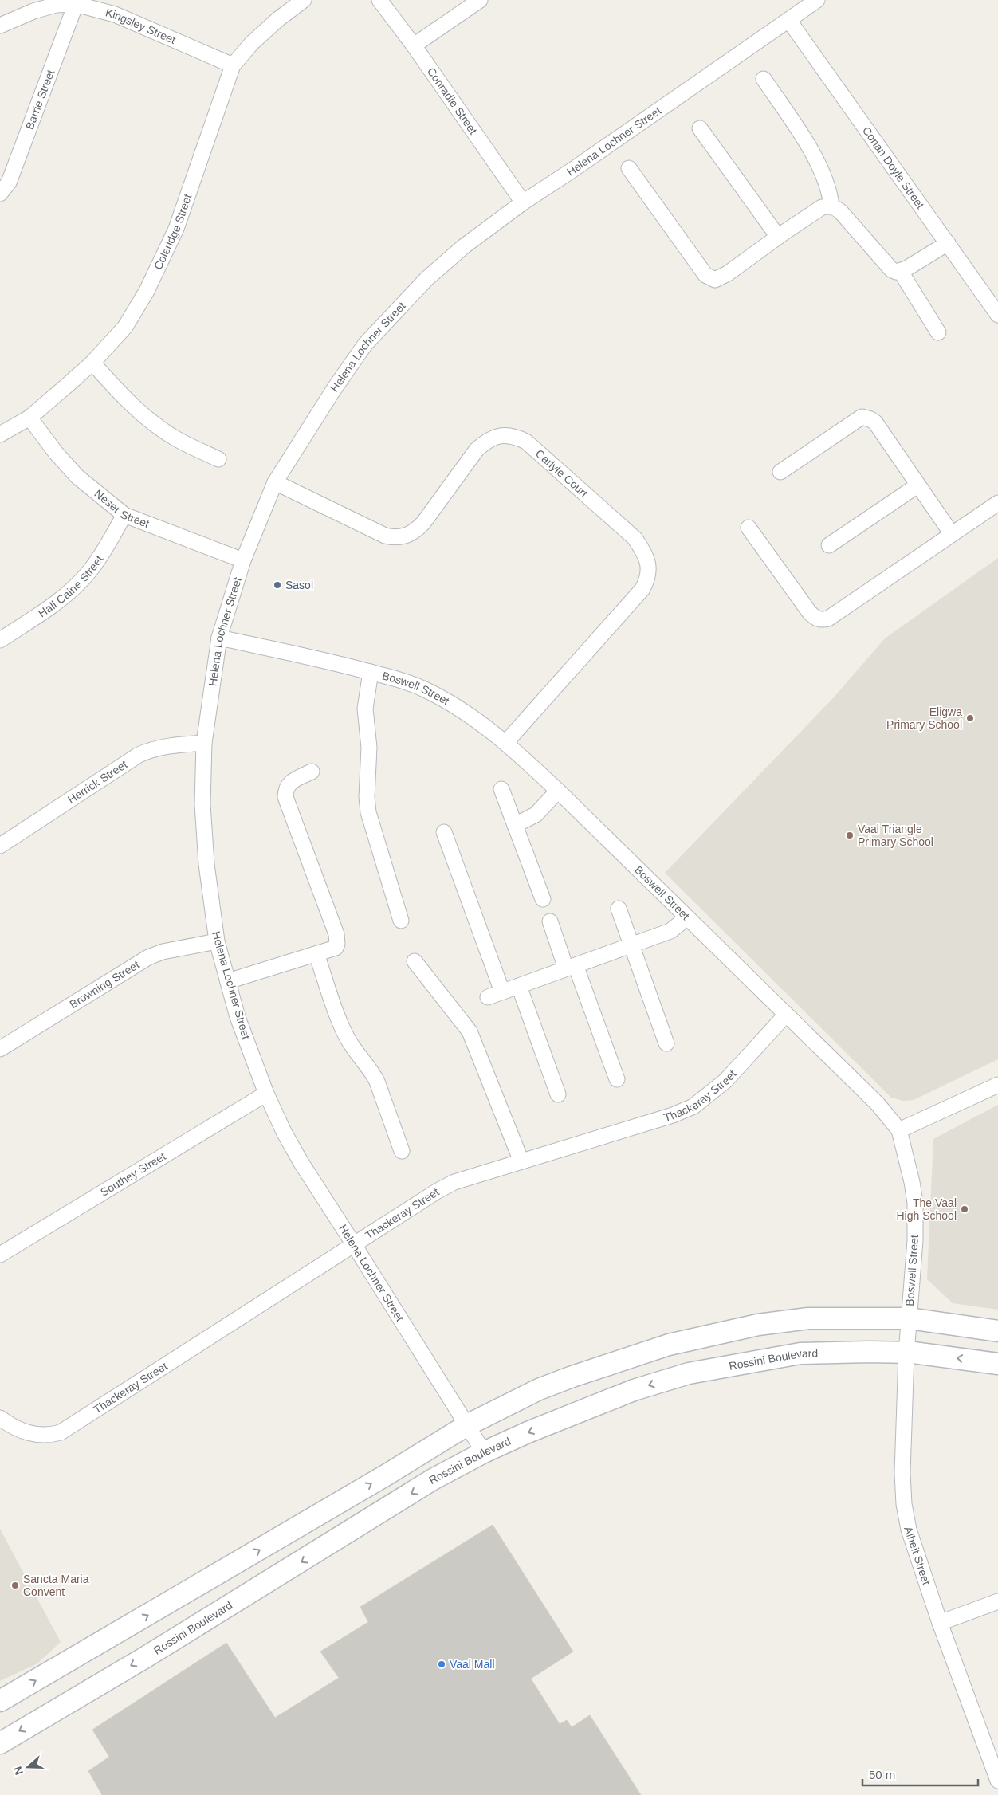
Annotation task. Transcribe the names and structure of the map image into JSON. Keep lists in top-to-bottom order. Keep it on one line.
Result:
{"streets":{"street":["Kingsley Street","Barrie Street","Conradie Street","Helena Lochner Street","Conan Doyle Street","Coleridge Street","Carlyle Court","Neser Street","Hall Caine Street","Boswell Street","Herrick Street","Browning Street","Thackeray Street","Southey Street","Rossini Boulevard","Alheit Street"]},"crossings":[["Kingsley Street","Barrie Street"],["Kingsley Street","Coleridge Street"],["Conradie Street","Helena Lochner Street"],["Helena Lochner Street","Conan Doyle Street"],["Helena Lochner Street","Carlyle Court"],["Helena Lochner Street","Neser Street"],["Helena Lochner Street","Boswell Street"],["Helena Lochner Street","Herrick Street"],["Helena Lochner Street","Browning Street"],["Helena Lochner Street","Thackeray Street"],["Helena Lochner Street","Southey Street"],["Helena Lochner Street","Rossini Boulevard"],["Coleridge Street","Neser Street"],["Carlyle Court","Boswell Street"],["Neser Street","Hall Caine Street"],["Boswell Street","Thackeray Street"],["Boswell Street","Alheit Street"],["Rossini Boulevard","Alheit Street"]],"places":["Sasol","Eligwa Primary School","Vaal Triangle Primary School","The Vaal High School","Sancta Maria Convent","Vaal Mall"],"scale_bar":"50 m","north":"left"}
